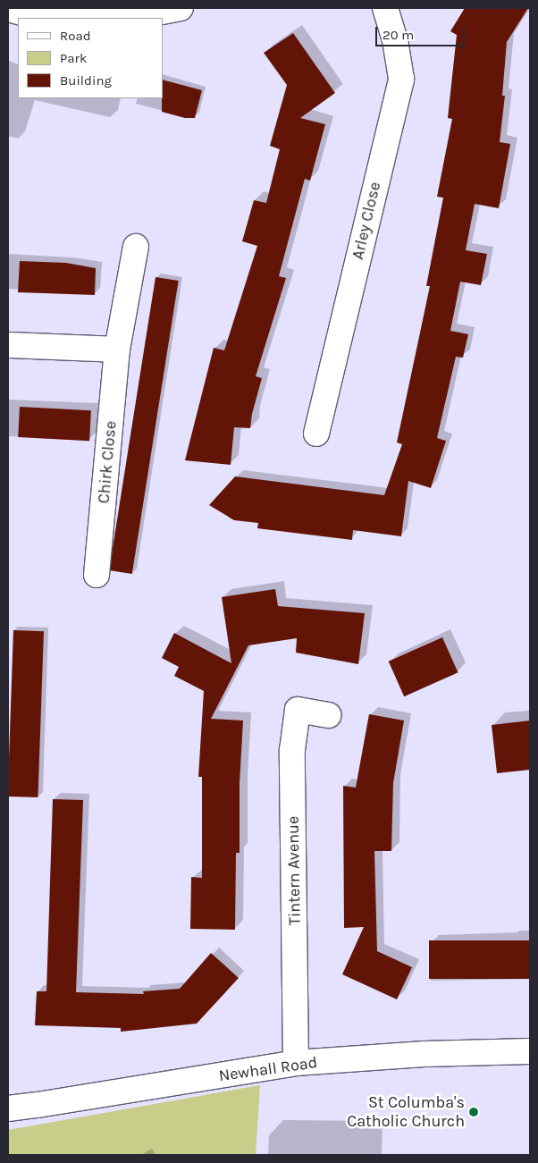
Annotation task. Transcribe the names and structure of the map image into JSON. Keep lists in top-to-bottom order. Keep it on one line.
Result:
{"streets":{"street":["Arley Close","Chirk Close","Tintern Avenue","Newhall Road"]},"crossings":[["Tintern Avenue","Newhall Road"]],"places":["St Columba's Catholic Church"],"legend":["Road","Park","Building"],"scale_bar":"20 m"}
